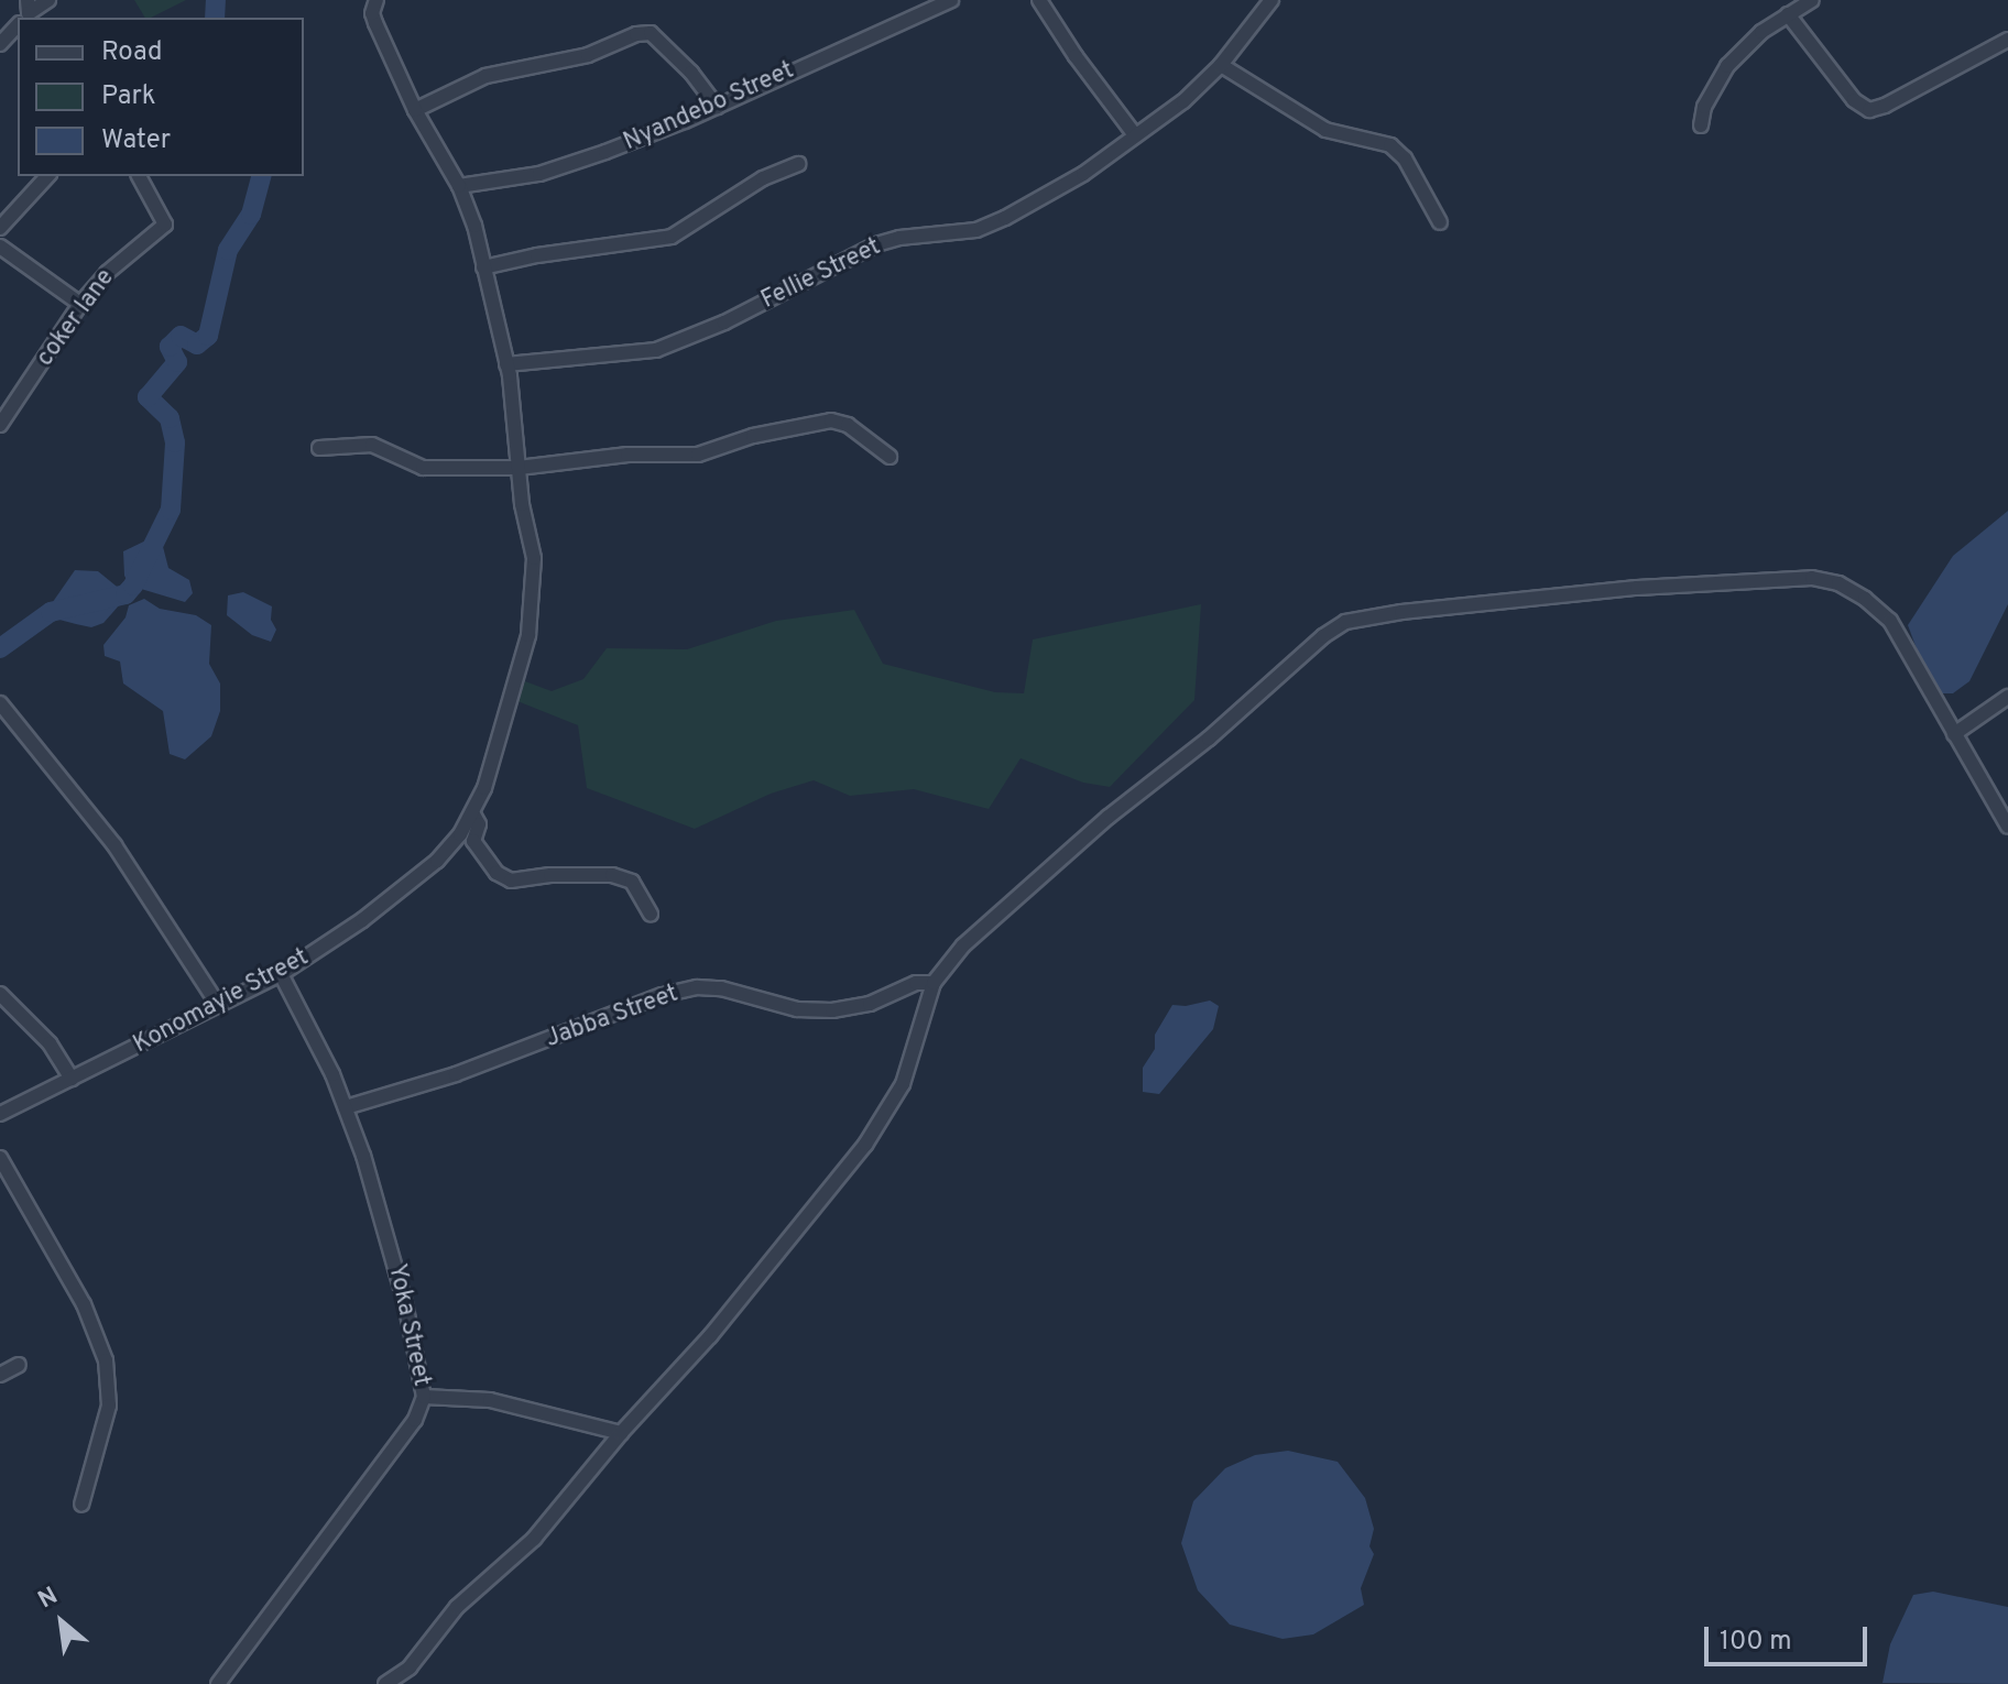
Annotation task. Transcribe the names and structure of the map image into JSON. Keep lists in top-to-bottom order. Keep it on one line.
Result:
{"streets":{"street":["Nyandebo Street","Fellie Street","coker lane","Konomayie Street","Jabba Street","Yoka Street"]},"crossings":[["Nyandebo Street","Konomayie Street"],["Fellie Street","Konomayie Street"],["Konomayie Street","Yoka Street"],["Jabba Street","Yoka Street"]],"legend":["Road","Park","Water"],"scale_bar":"100 m","north":"top left"}
